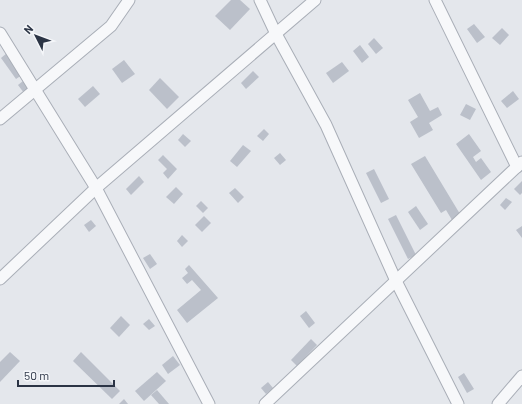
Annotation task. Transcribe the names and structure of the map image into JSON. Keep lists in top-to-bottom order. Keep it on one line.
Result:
{"scale_bar":"50 m","north":"top left"}
